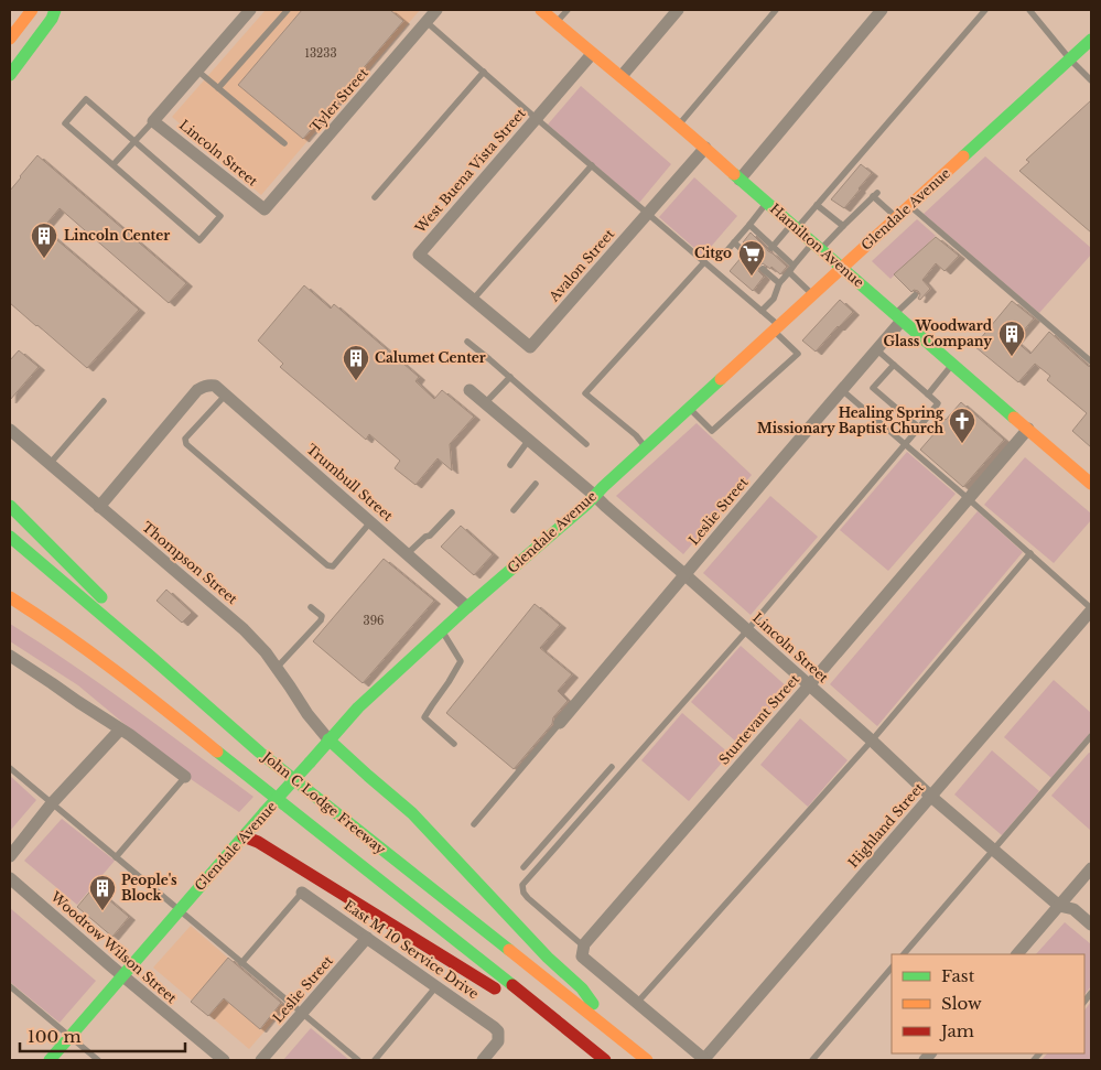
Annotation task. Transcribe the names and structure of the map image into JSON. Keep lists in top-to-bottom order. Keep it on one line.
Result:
{"streets":{"main road":["Glendale Avenue","Hamilton Avenue","John C Lodge Freeway"],"street":["Tyler Street","Lincoln Street","West Buena Vista Street","Avalon Street","Trumbull Street","Leslie Street","Thompson Street","Sturtevant Street","Highland Street","Woodrow Wilson Street","East M 10 Service Drive"]},"crossings":[["Tyler Street","Lincoln Street"],["Lincoln Street","Glendale Avenue"],["Lincoln Street","Leslie Street"],["Lincoln Street","Sturtevant Street"],["Lincoln Street","Highland Street"],["West Buena Vista Street","Hamilton Avenue"],["West Buena Vista Street","Avalon Street"],["Glendale Avenue","Hamilton Avenue"],["Glendale Avenue","Trumbull Street"],["Glendale Avenue","Thompson Street"],["Glendale Avenue","Woodrow Wilson Street"],["Hamilton Avenue","Avalon Street"],["Hamilton Avenue","Leslie Street"],["Hamilton Avenue","Sturtevant Street"],["Trumbull Street","Thompson Street"],["Leslie Street","East M 10 Service Drive"]],"places":{"building":["Lincoln Center","Woodward Glass Company","Calumet Center","People's Block"],"supermarket":["Citgo"],"church":["Healing Spring Missionary Baptist Church"]},"house_numbers":["13233","396"],"legend":["Fast","Slow","Jam"],"scale_bar":"100 m"}
